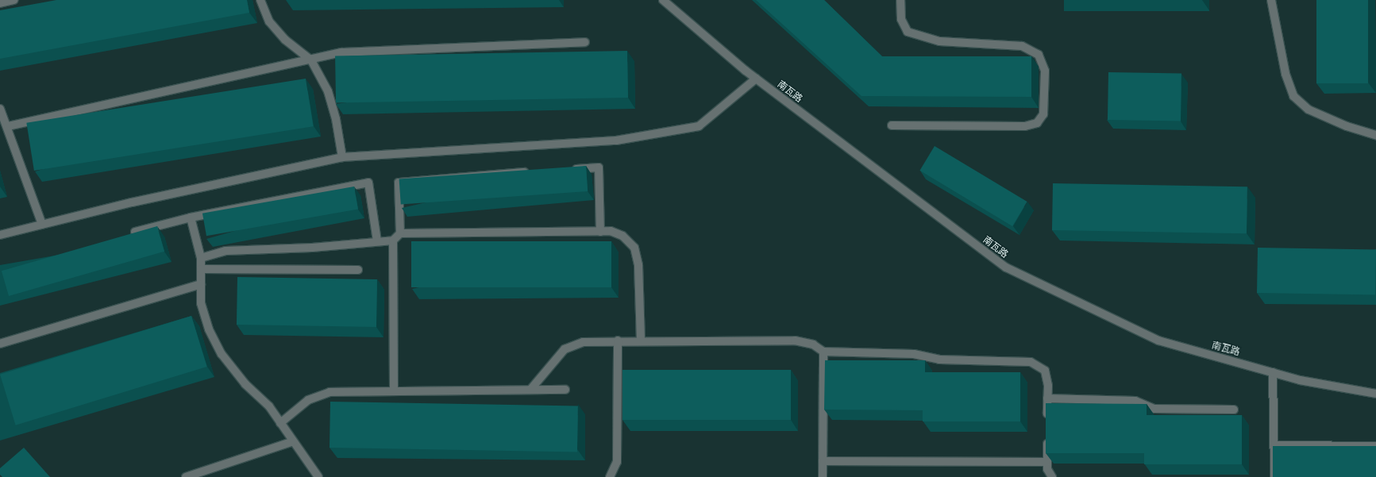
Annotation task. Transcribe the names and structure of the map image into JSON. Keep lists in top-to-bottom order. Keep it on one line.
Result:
{"streets":{"street":["南瓦路"]}}
